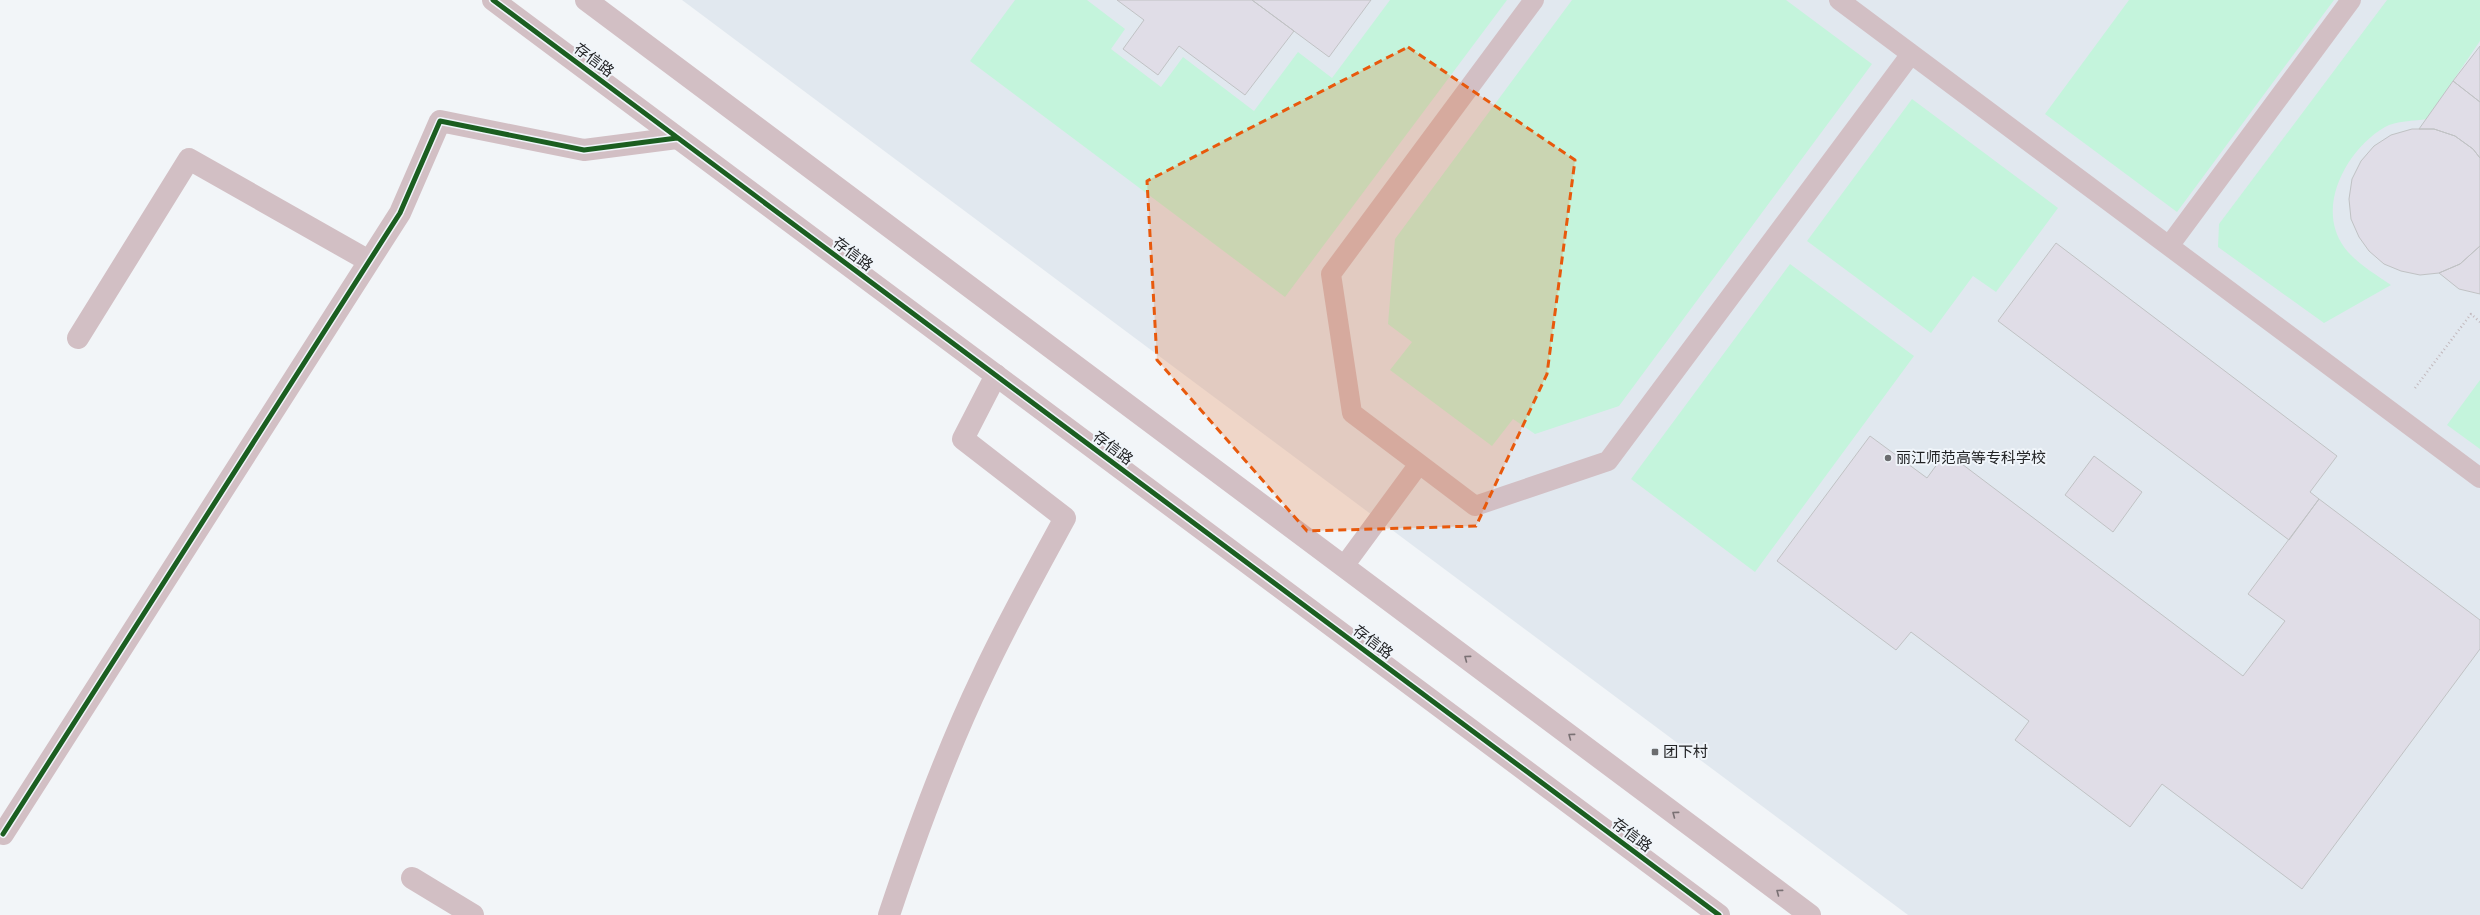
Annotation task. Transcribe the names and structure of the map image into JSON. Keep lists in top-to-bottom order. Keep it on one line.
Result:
{"streets":{"street":["存信路"]},"places":{"other":["丽江师范高等专科学校"],"transit":["团下村"]}}
